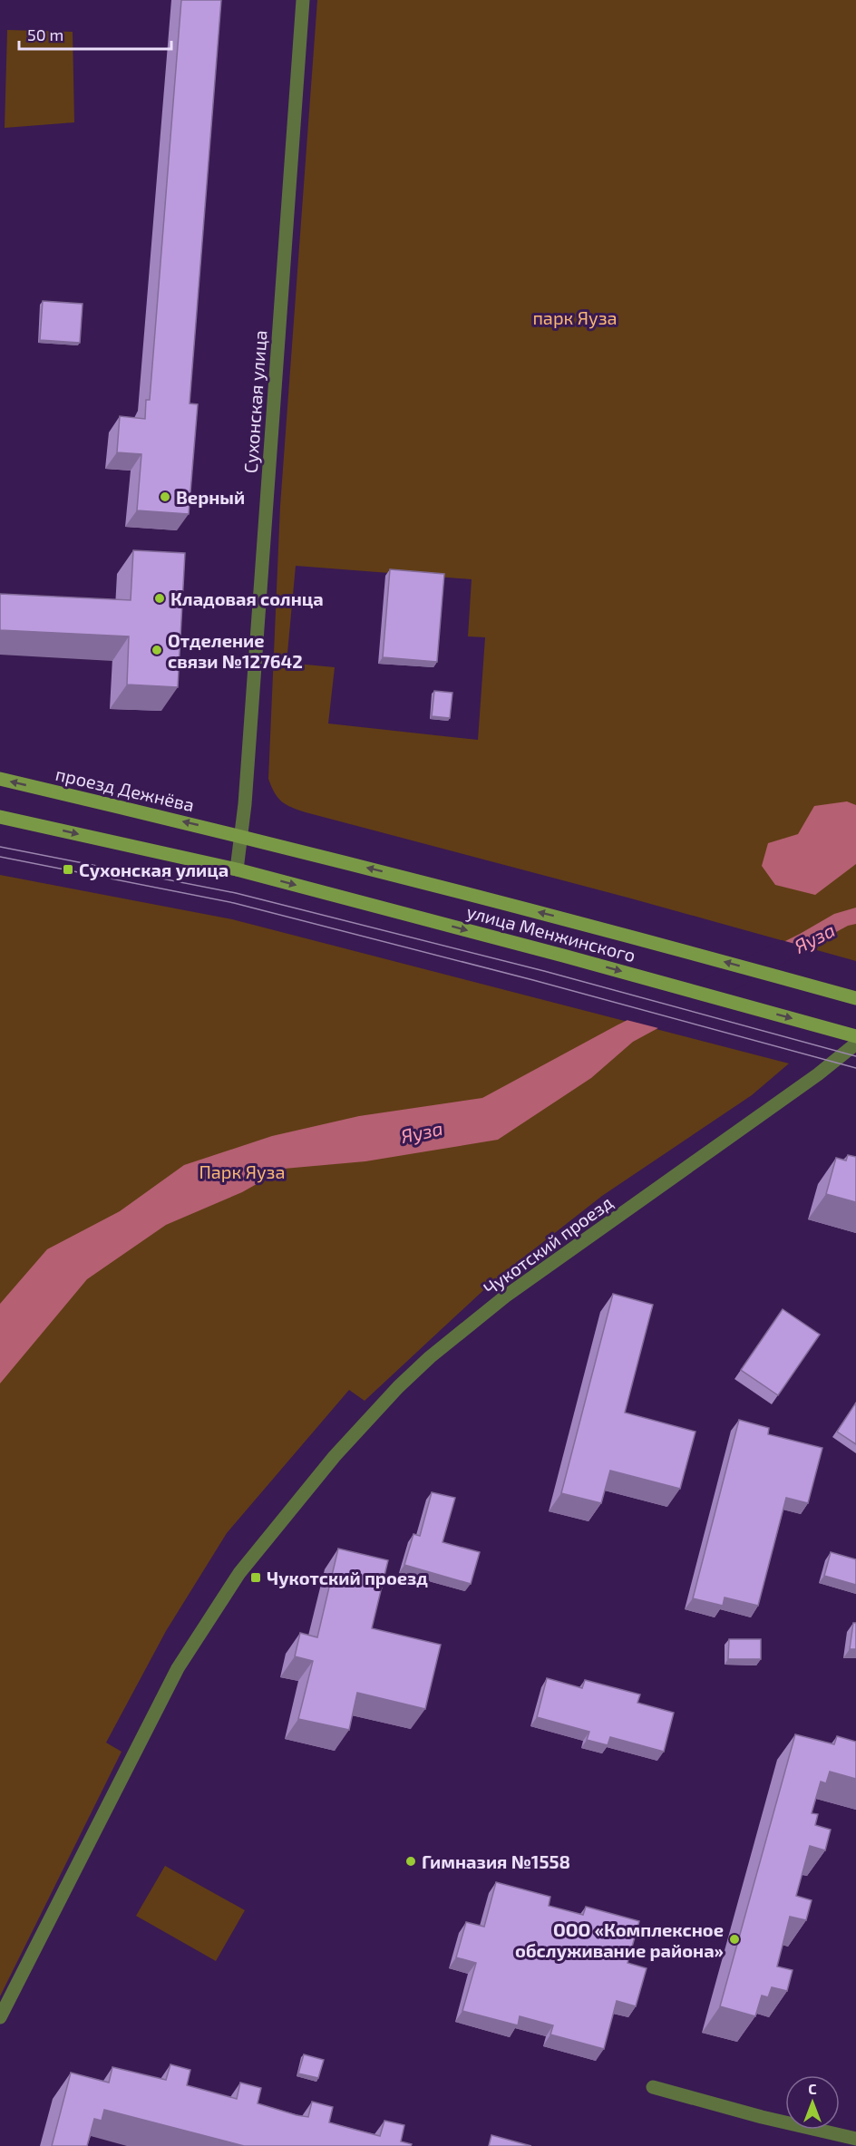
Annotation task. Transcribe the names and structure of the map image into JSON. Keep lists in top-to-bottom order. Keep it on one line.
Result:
{"streets":{"main road":["проезд Дежнёва","улица Менжинского"],"street":["Сухонская улица","Чукотский проезд"]},"crossings":[["Сухонская улица","проезд Дежнёва"],["Сухонская улица","улица Менжинского"],["проезд Дежнёва","улица Менжинского"]],"water":["Яуза"],"parks":["парк Яуза","Парк Яуза"],"places":{"other":["Верный","Кладовая солнца","Отделение связи №127642","Гимназия №1558","ООО «Комплексное обслуживание района»"],"transit":["Сухонская улица","Чукотский проезд"]},"scale_bar":"50 m","north":"top"}
